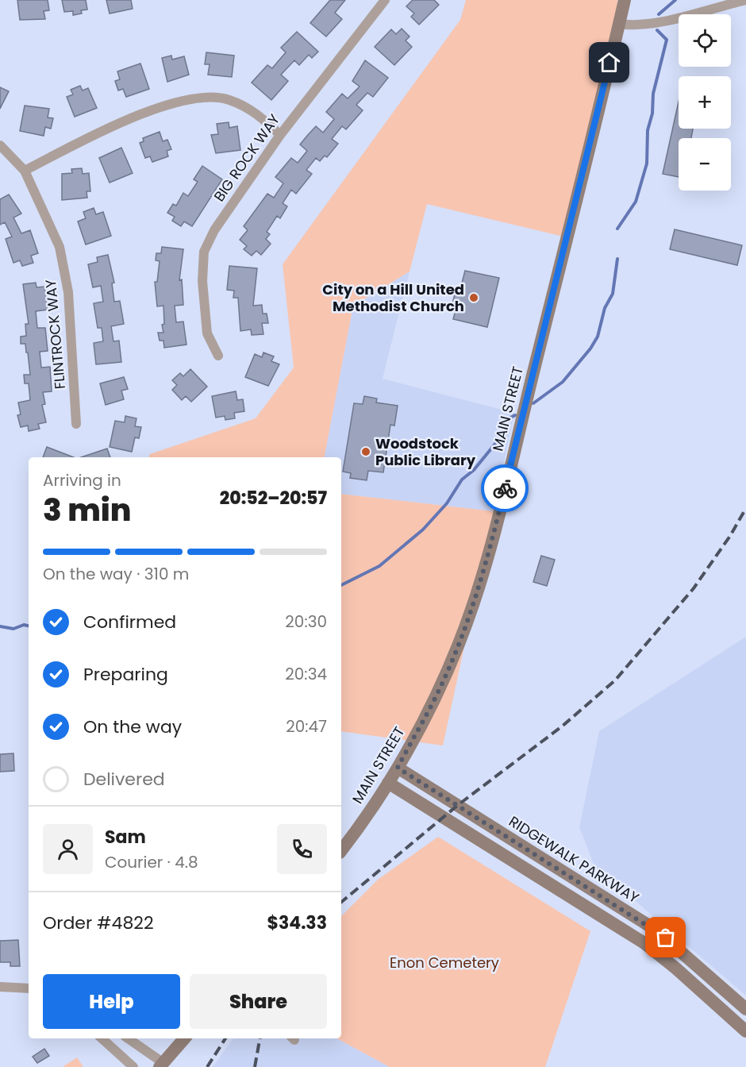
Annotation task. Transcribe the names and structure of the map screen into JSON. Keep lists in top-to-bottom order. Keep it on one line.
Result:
{"streets":{"main road":["MAIN STREET","RIDGEWALK PARKWAY"],"street":["BIG ROCK WAY","FLINTROCK WAY"]},"crossings":[["MAIN STREET","RIDGEWALK PARKWAY"]],"parks":["Enon Cemetery"],"places":["City on a Hill United Methodist Church","Woodstock Public Library"],"page":{"map_buttons":["+","−"],"heading":["3 min","Arriving in","20:52–20:57"],"panel":["Sam","Courier · 4.8","Order #4822","$34.33"],"bar":"On the way · 310 m","list":[["Confirmed","20:30"],["Preparing","20:34"],["On the way","20:47"],"Delivered"],"buttons":["Help","Share"]}}
